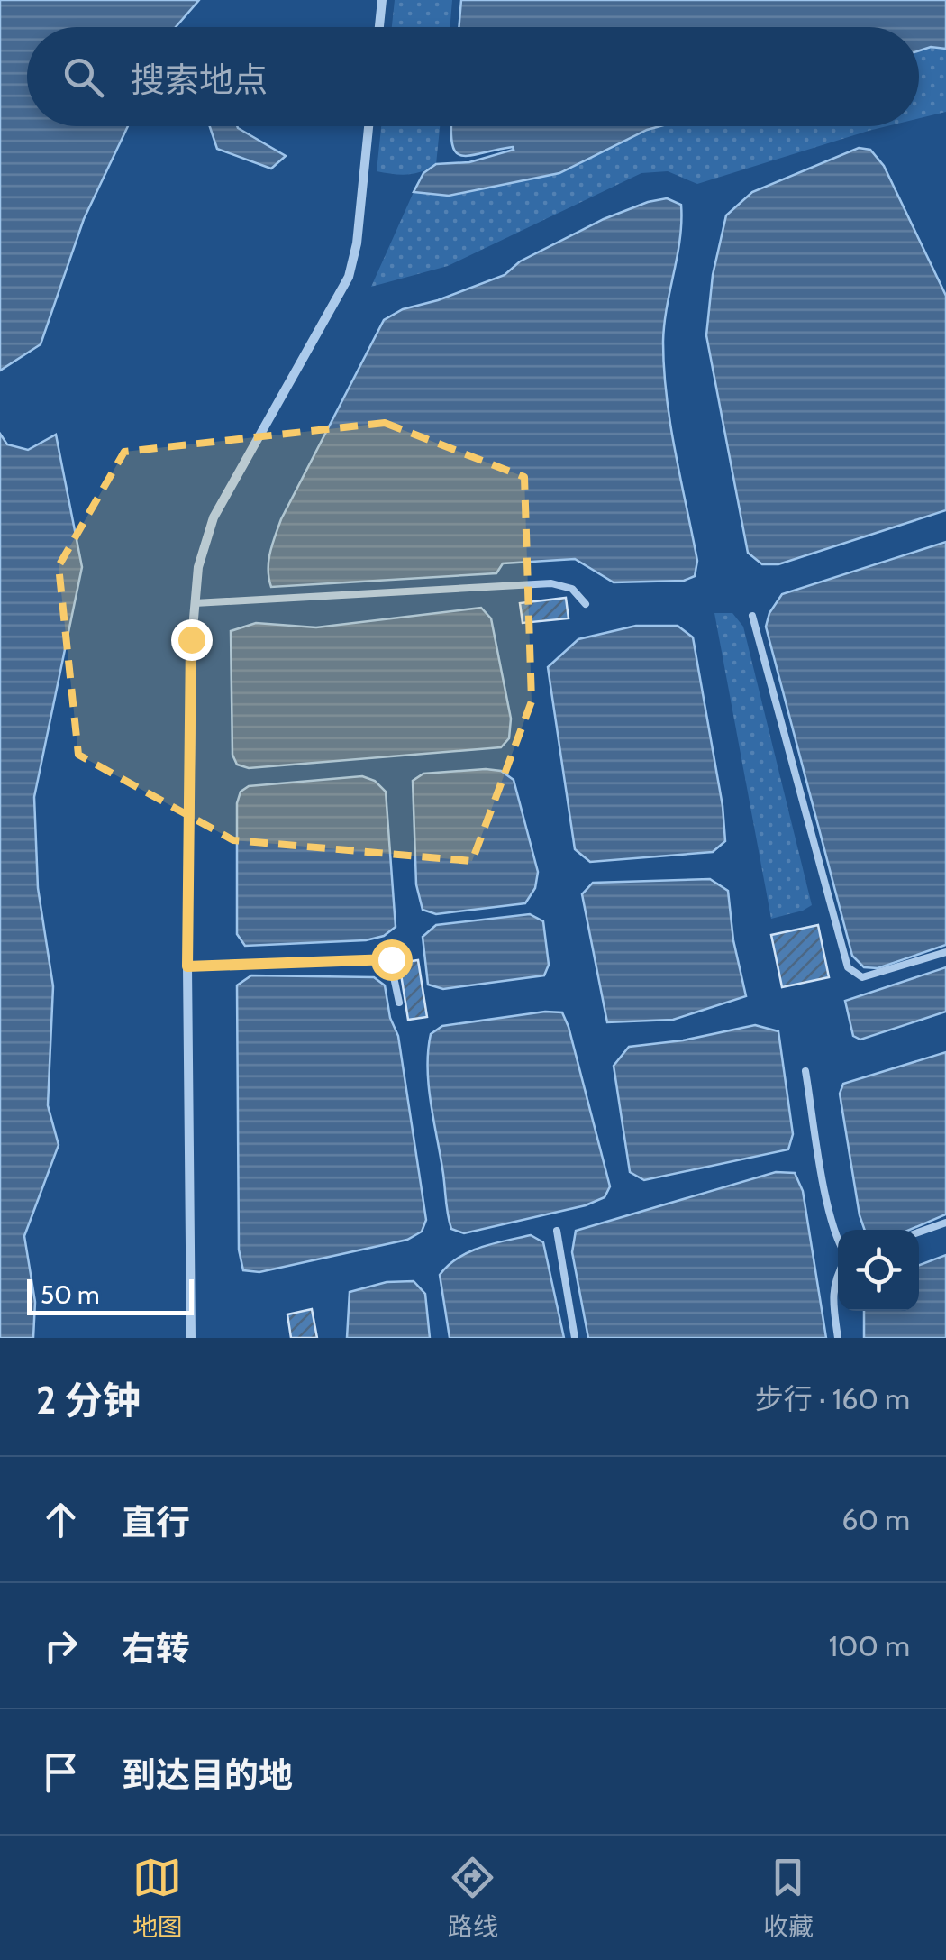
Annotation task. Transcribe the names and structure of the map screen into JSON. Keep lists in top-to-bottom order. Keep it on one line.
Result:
{"scale_bar":"50 m","page":{"search":"搜索地点","scale":"50 m","heading":["2 分钟","步行 · 160 m"],"list":[["直行","60 m"],["右转","100 m"],"到达目的地"],"nav":["地图","路线","收藏"]}}
